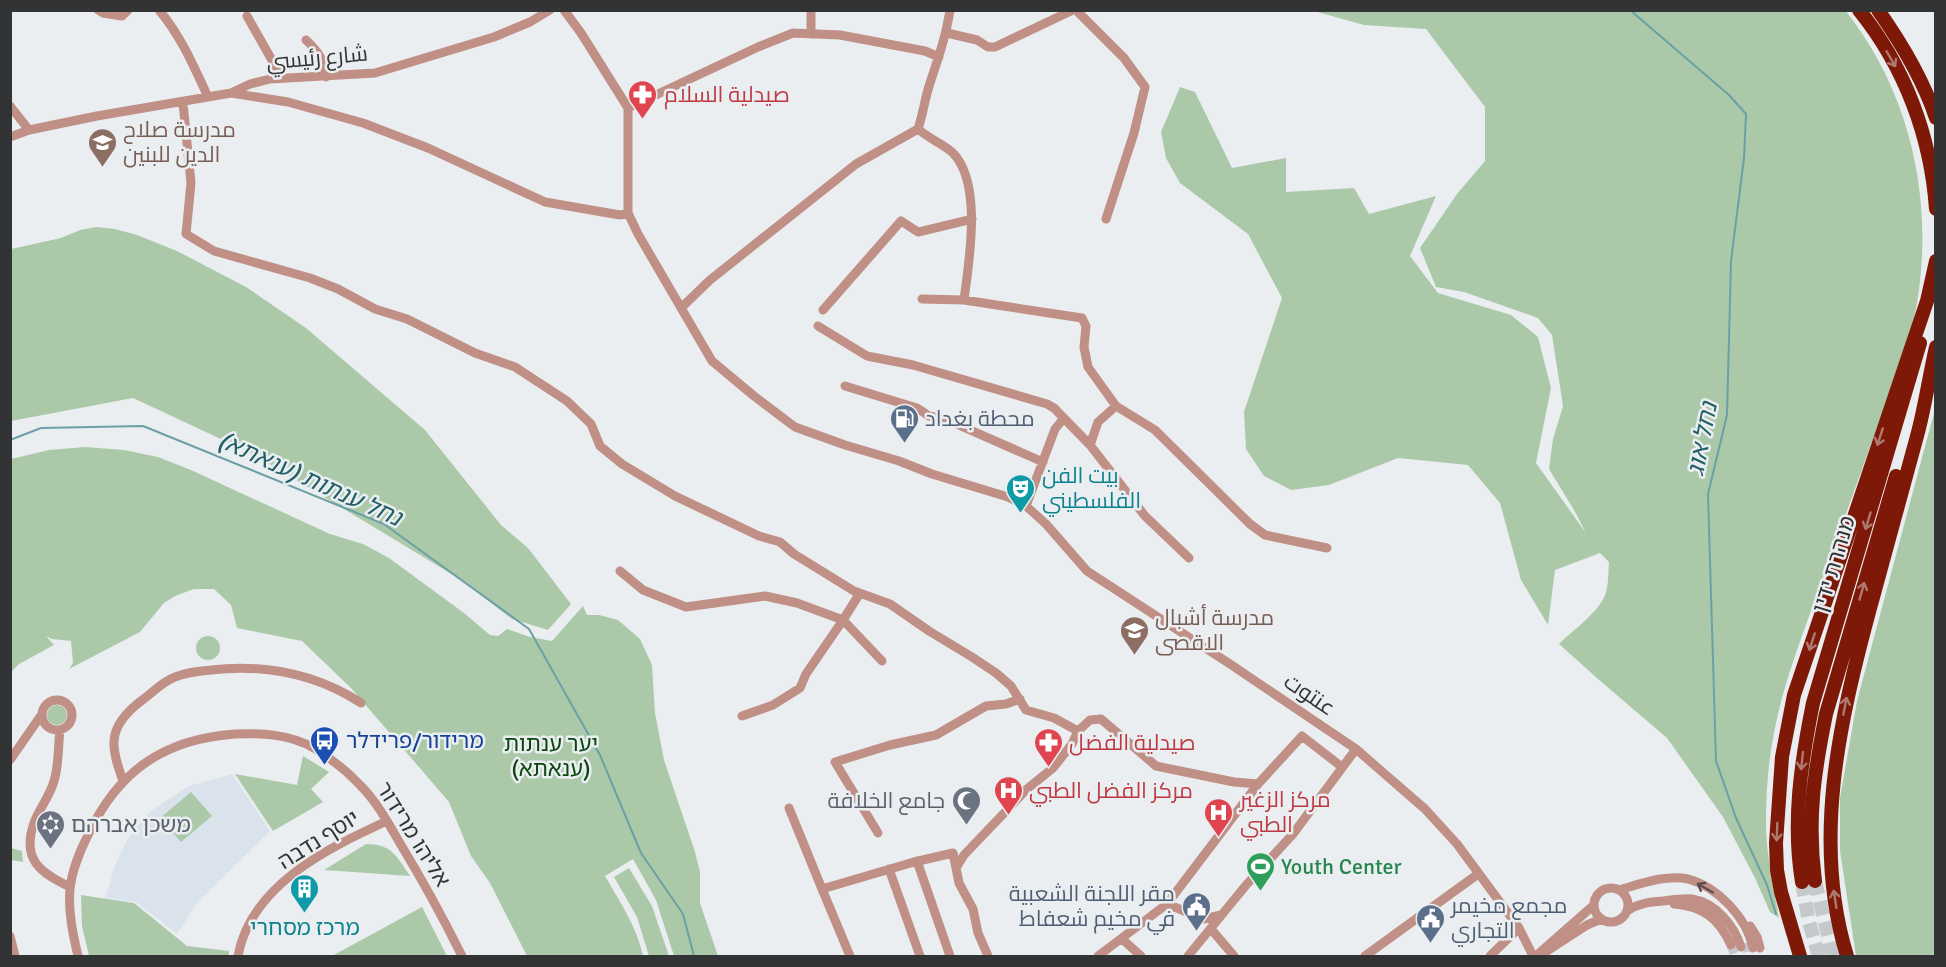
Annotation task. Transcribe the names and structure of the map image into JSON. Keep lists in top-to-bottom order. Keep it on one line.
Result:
{"streets":{"highway":["מנהרת ידין"],"street":["شارع رئيسي","عنتوت","אליהו מרידור","יוסף נדבה"]},"crossings":[["אליהו מרידור","יוסף נדבה"]],"water":["נחל אוג","נחל ענתות (ענאתא)"],"parks":["יער ענתות (ענאתא)"],"places":{"pharmacy":["صيدلية السلام","صيدلية الفضل"],"school or university":["مدرسة صلاح الدين للبنين","مدرسة أشبال الاقصى"],"fuel station":["محطة بغداد"],"theatre":["بيت الفن الفلسطيني"],"bus stop":["מרידור/פרידלר"],"hospital":["مركز الفضل الطبي","مركز الزغير الطبي"],"mosque":["جامع الخلافة"],"synagogue":["משכן אברהם"],"sports":["Youth Center"],"building":["מרכז מסחרי"],"public building":["مقر اللجنة الشعبية في مخيم شعفاط","مجمع مخيمر التجاري"]}}
